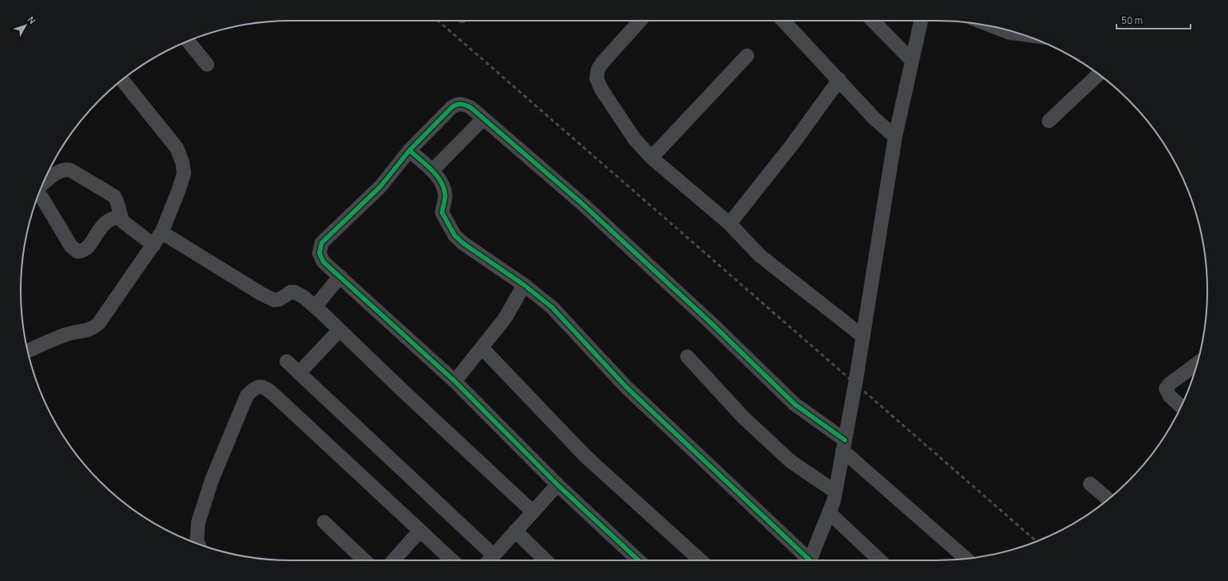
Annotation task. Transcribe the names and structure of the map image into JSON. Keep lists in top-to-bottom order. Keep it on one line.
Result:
{"scale_bar":"50 m","north":"top right"}
